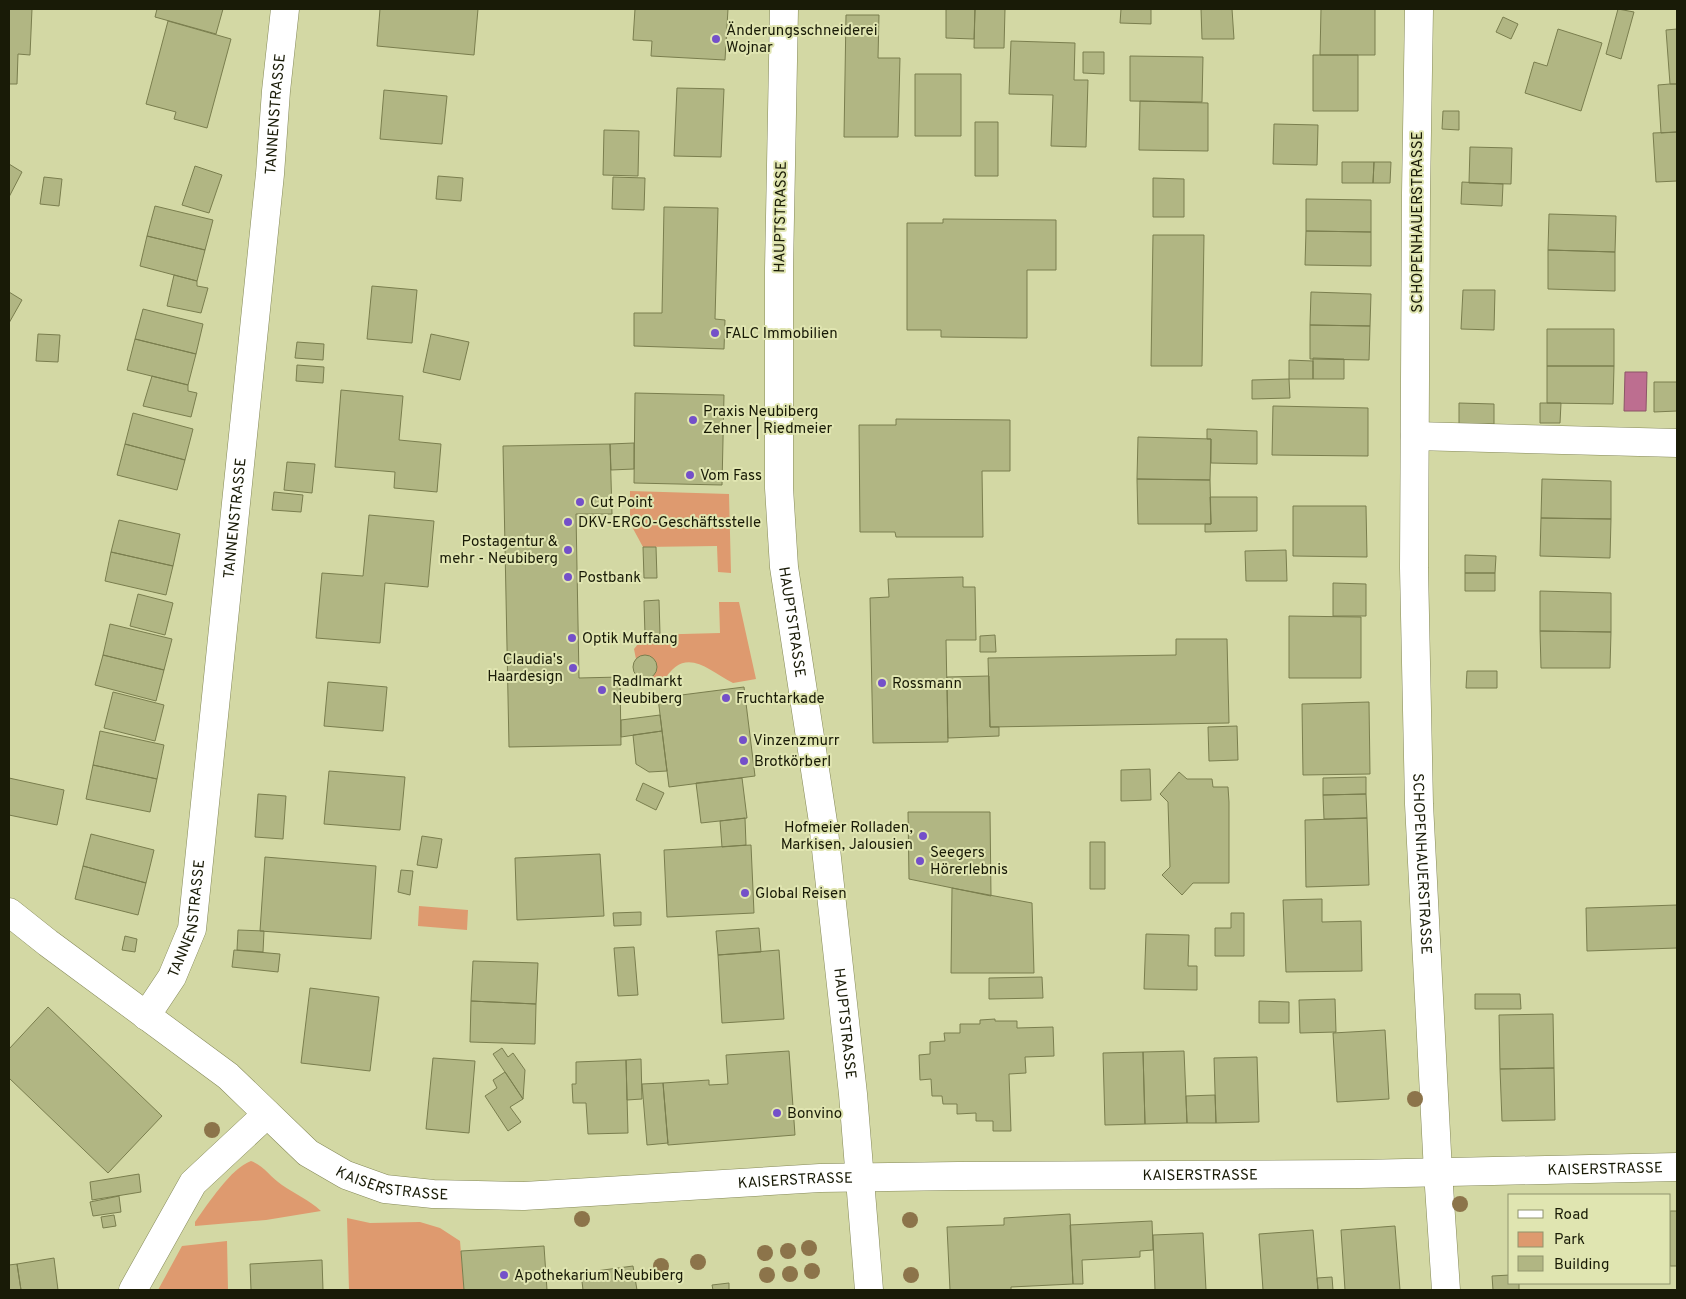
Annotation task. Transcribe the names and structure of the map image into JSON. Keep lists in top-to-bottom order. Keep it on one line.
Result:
{"streets":{"street":["TANNENSTRASSE","HAUPTSTRASSE","SCHOPENHAUERSTRASSE","KAISERSTRASSE"]},"crossings":[["TANNENSTRASSE","KAISERSTRASSE"],["HAUPTSTRASSE","KAISERSTRASSE"],["SCHOPENHAUERSTRASSE","KAISERSTRASSE"]],"places":["Änderungsschneiderei Wojnar","FALC Immobilien","Praxis Neubiberg Zehner | Riedmeier","Vom Fass","Cut Point","DKV-ERGO-Geschäftsstelle","Postagentur & mehr - Neubiberg","Postbank","Optik Muffang","Claudia's Haardesign","Rossmann","Radlmarkt Neubiberg","Fruchtarkade","Vinzenzmurr","Brotkörberl","Hofmeier Rolladen, Markisen, Jalousien","Seegers Hörerlebnis","Global Reisen","Bonvino","Apothekarium Neubiberg"],"legend":["Road","Park","Building"]}
